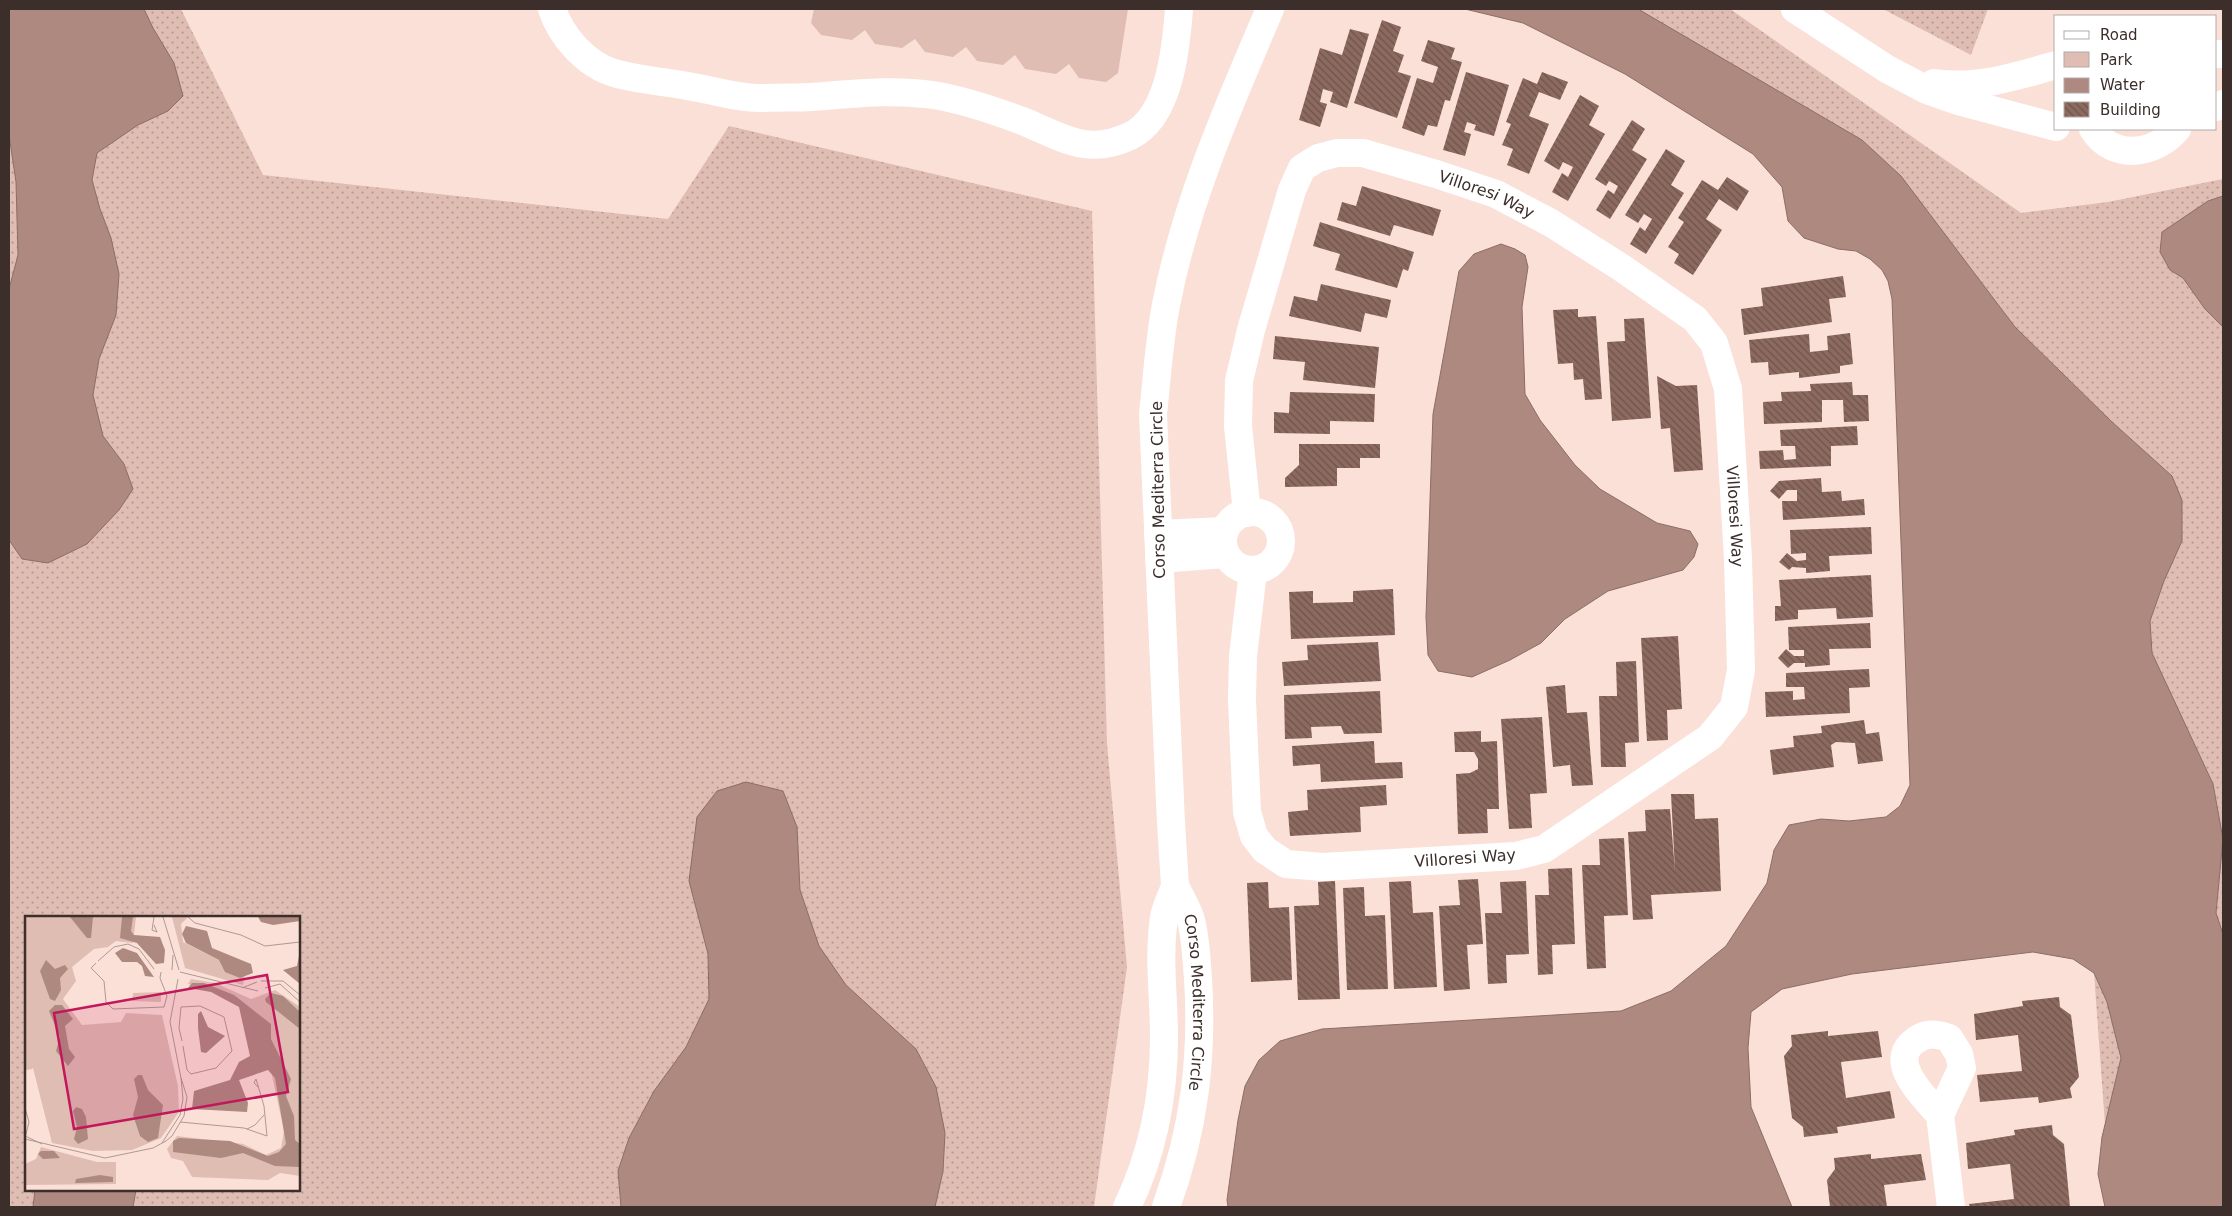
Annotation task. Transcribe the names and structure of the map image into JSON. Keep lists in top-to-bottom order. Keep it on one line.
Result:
{"streets":{"street":["Villoresi Way","Corso Mediterra Circle"]},"legend":["Road","Park","Water","Building"]}
